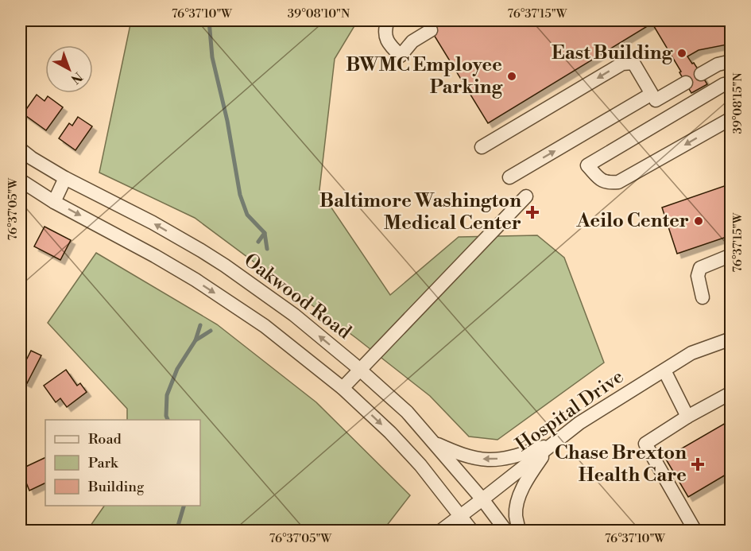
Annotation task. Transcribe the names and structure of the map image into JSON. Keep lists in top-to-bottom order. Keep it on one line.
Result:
{"streets":{"street":["Oakwood Road","Hospital Drive"]},"crossings":[["Oakwood Road","Hospital Drive"]],"places":{"other":["East Building","BWMC Employee Parking","Aeilo Center"],"health":["Baltimore Washington Medical Center","Chase Brexton Health Care"]},"legend":["Road","Park","Building"],"north":"bottom right","coordinates":["76°37'10\"W","39°08'10\"N","76°37'15\"W","39°08'15\"N","76°37'05\"W"]}
